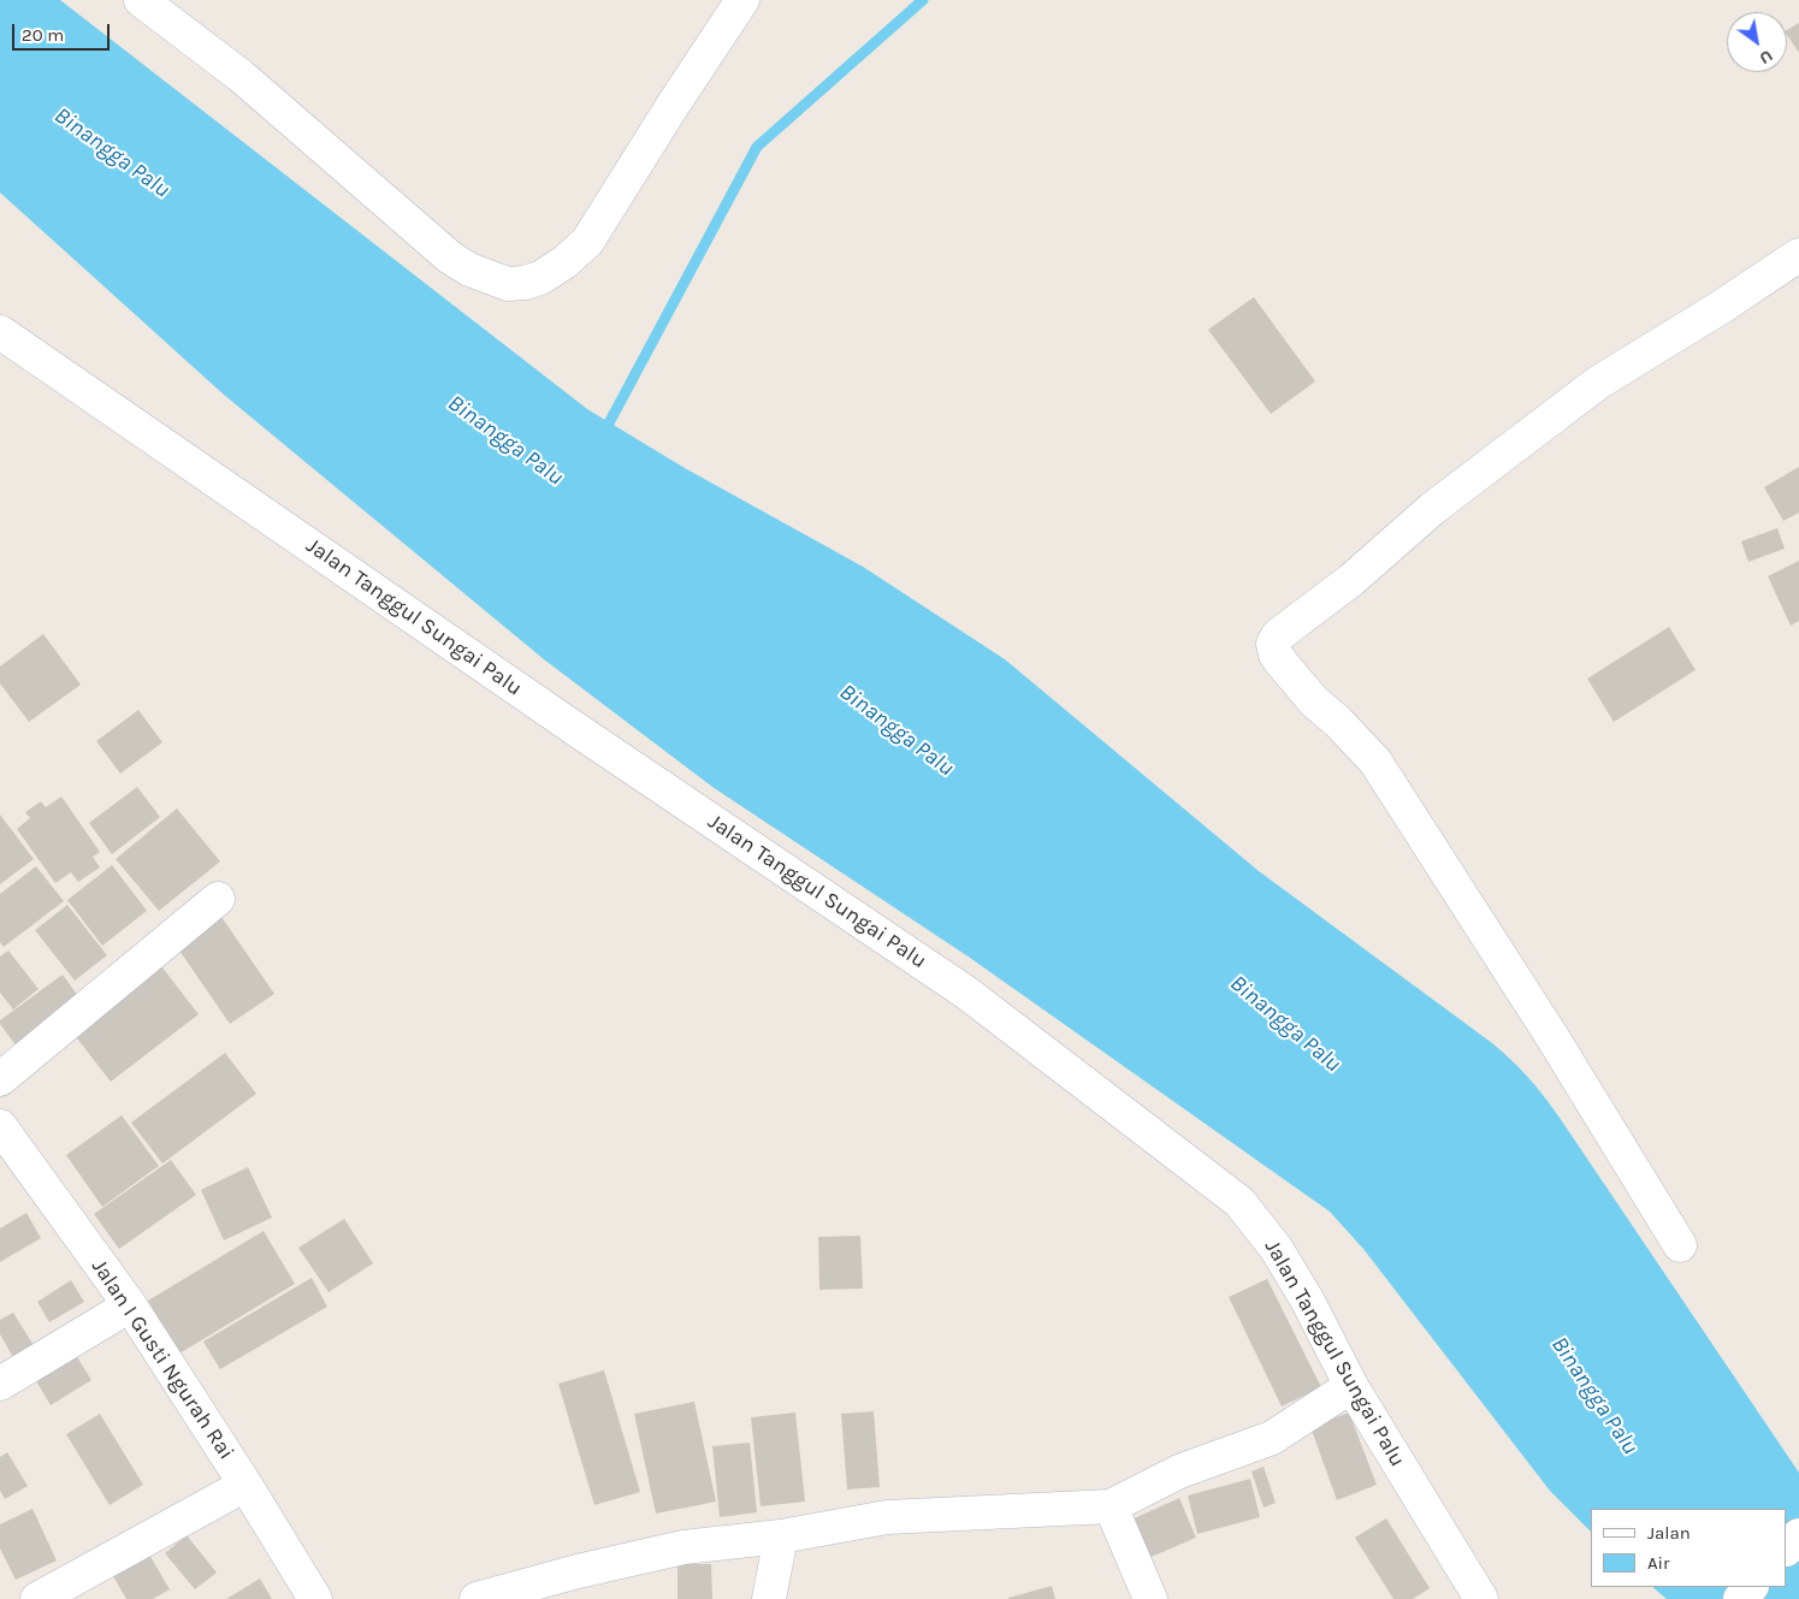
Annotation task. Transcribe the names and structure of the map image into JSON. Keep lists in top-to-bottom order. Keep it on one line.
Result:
{"streets":{"street":["Jalan Tanggul Sungai Palu","Jalan I Gusti Ngurah Rai"]},"water":["Binangga Palu"],"legend":["Jalan","Air"],"scale_bar":"20 m","north":"bottom right"}
